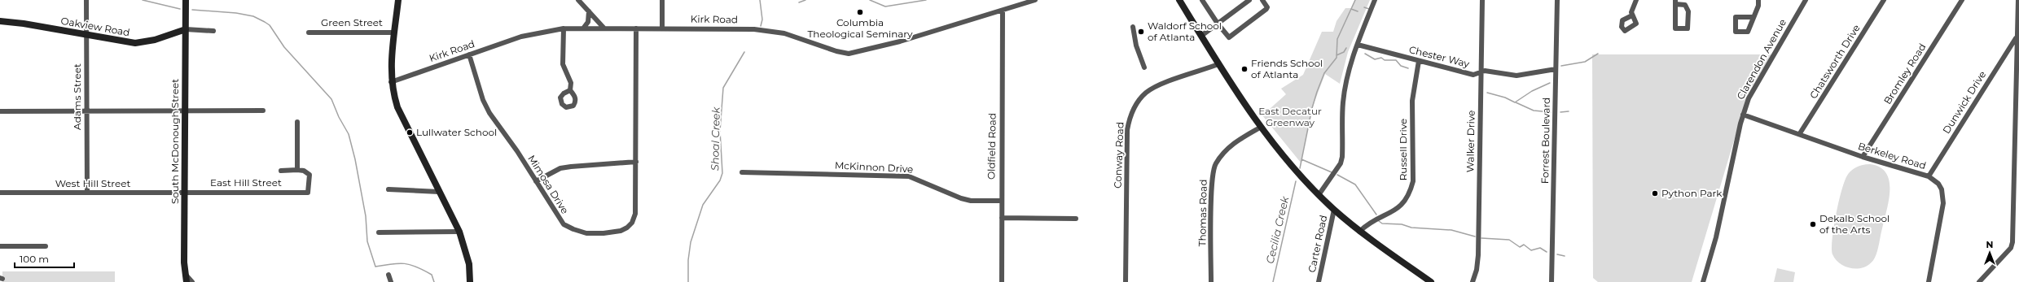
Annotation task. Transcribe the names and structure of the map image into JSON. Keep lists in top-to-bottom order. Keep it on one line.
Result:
{"streets":{"main road":["Oakview Road","South McDonough Street"],"street":["Kirk Road","Green Street","Chester Way","Clarendon Avenue","Chatsworth Drive","Bromley Road","Adams Street","Dunwick Drive","Forrest Boulevard","Walker Drive","Oldfield Road","Russell Drive","Conway Road","Berkeley Road","McKinnon Drive","East Hill Street","West Hill Street","Mimosa Drive","Thomas Road","Carter Road"]},"crossings":[["Kirk Road","Oldfield Road"],["Kirk Road","Mimosa Drive"],["Oakview Road","Adams Street"],["Oakview Road","South McDonough Street"],["Chester Way","Forrest Boulevard"],["Chester Way","Walker Drive"],["Chester Way","Russell Drive"],["Clarendon Avenue","Berkeley Road"],["Chatsworth Drive","Berkeley Road"],["Bromley Road","Berkeley Road"],["Adams Street","West Hill Street"],["Dunwick Drive","Berkeley Road"],["South McDonough Street","East Hill Street"],["South McDonough Street","West Hill Street"],["Oldfield Road","McKinnon Drive"],["East Hill Street","West Hill Street"]],"water":["Shoal Creek","Cecilia Creek"],"parks":["East Decatur Greenway"],"places":["Columbia Theological Seminary","Waldorf School of Atlanta","Friends School of Atlanta","Lullwater School","Python Park","Dekalb School of the Arts"],"scale_bar":"100 m","north":"top"}
